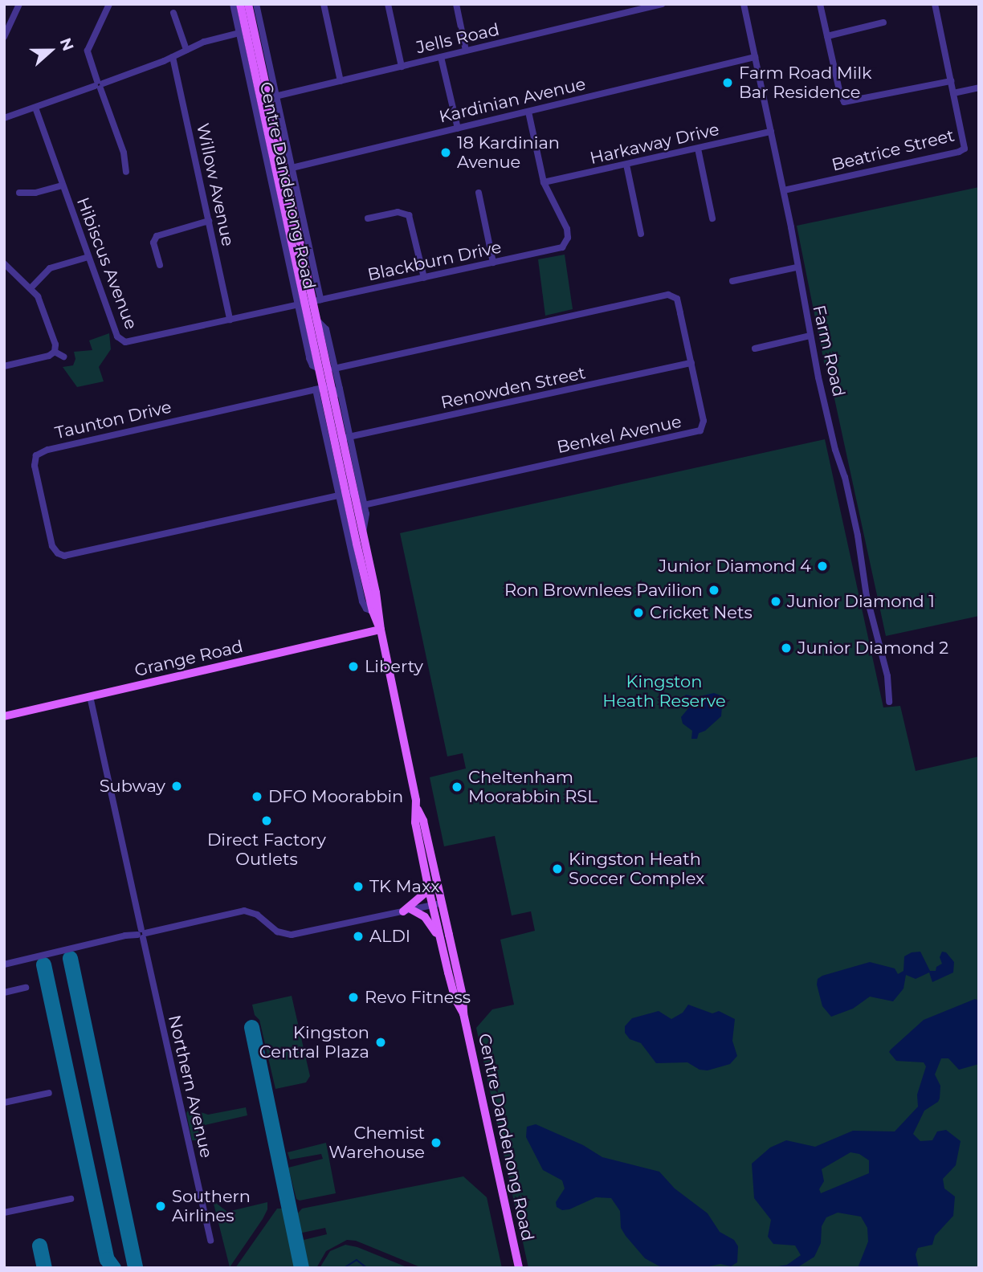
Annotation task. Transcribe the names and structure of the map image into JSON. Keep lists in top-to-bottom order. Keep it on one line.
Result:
{"streets":{"main road":["Centre Dandenong Road","Grange Road"],"street":["Jells Road","Kardinian Avenue","Harkaway Drive","Beatrice Street","Willow Avenue","Blackburn Drive","Hibiscus Avenue","Farm Road","Renowden Street","Taunton Drive","Benkel Avenue","Northern Avenue"]},"crossings":[["Jells Road","Centre Dandenong Road"],["Kardinian Avenue","Centre Dandenong Road"],["Kardinian Avenue","Farm Road"],["Harkaway Drive","Blackburn Drive"],["Harkaway Drive","Farm Road"],["Beatrice Street","Farm Road"],["Willow Avenue","Hibiscus Avenue"],["Centre Dandenong Road","Blackburn Drive"],["Centre Dandenong Road","Hibiscus Avenue"],["Centre Dandenong Road","Renowden Street"],["Centre Dandenong Road","Taunton Drive"],["Centre Dandenong Road","Benkel Avenue"],["Centre Dandenong Road","Grange Road"],["Blackburn Drive","Hibiscus Avenue"],["Renowden Street","Benkel Avenue"],["Grange Road","Northern Avenue"]],"parks":["Kingston Heath Reserve"],"places":["Farm Road Milk Bar Residence","18 Kardinian Avenue","Junior Diamond 4","Ron Brownlees Pavilion","Junior Diamond 1","Cricket Nets","Junior Diamond 2","Liberty","Subway","Cheltenham Moorabbin RSL","DFO Moorabbin","Direct Factory Outlets","Kingston Heath Soccer Complex","TK Maxx","ALDI","Revo Fitness","Kingston Central Plaza","Chemist Warehouse","Southern Airlines"],"north":"right"}
